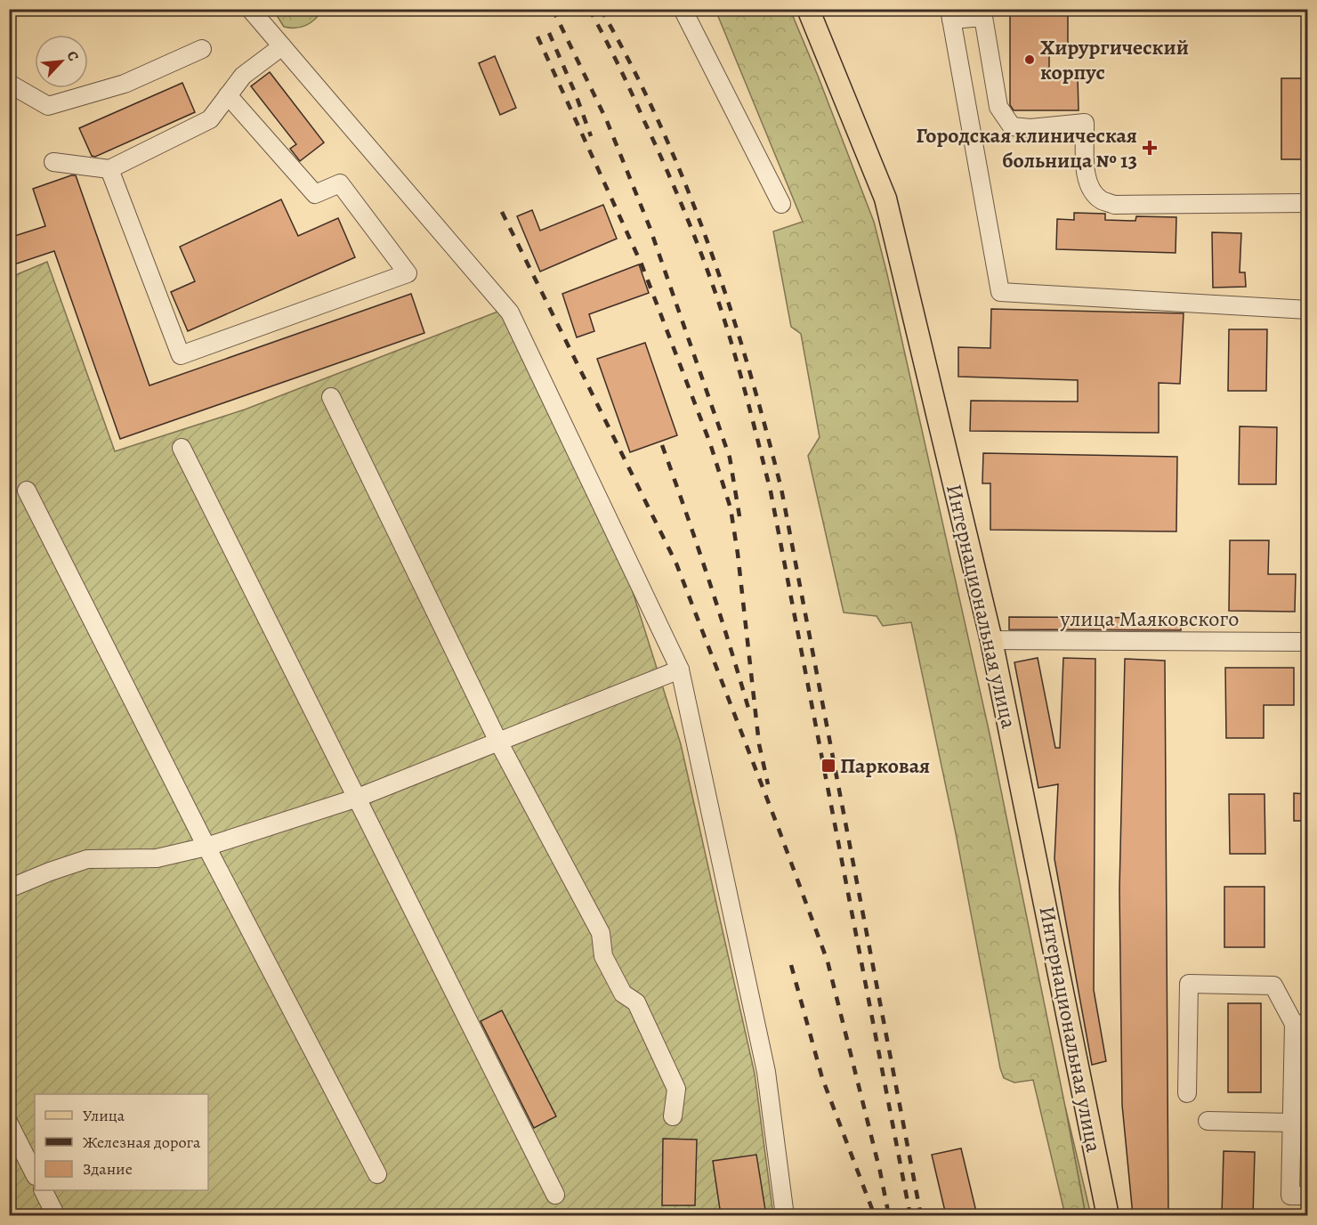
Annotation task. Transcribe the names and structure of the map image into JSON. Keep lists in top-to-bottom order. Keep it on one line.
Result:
{"streets":{"main road":["Интернациональная улица"],"street":["улица Маяковского"]},"crossings":[["Интернациональная улица","улица Маяковского"]],"places":{"other":["Хирургический корпус"],"health":["Городская клиническая больница № 13"],"transit":["Парковая"]},"legend":["Улица","Железная дорога","Здание"],"north":"top right"}
